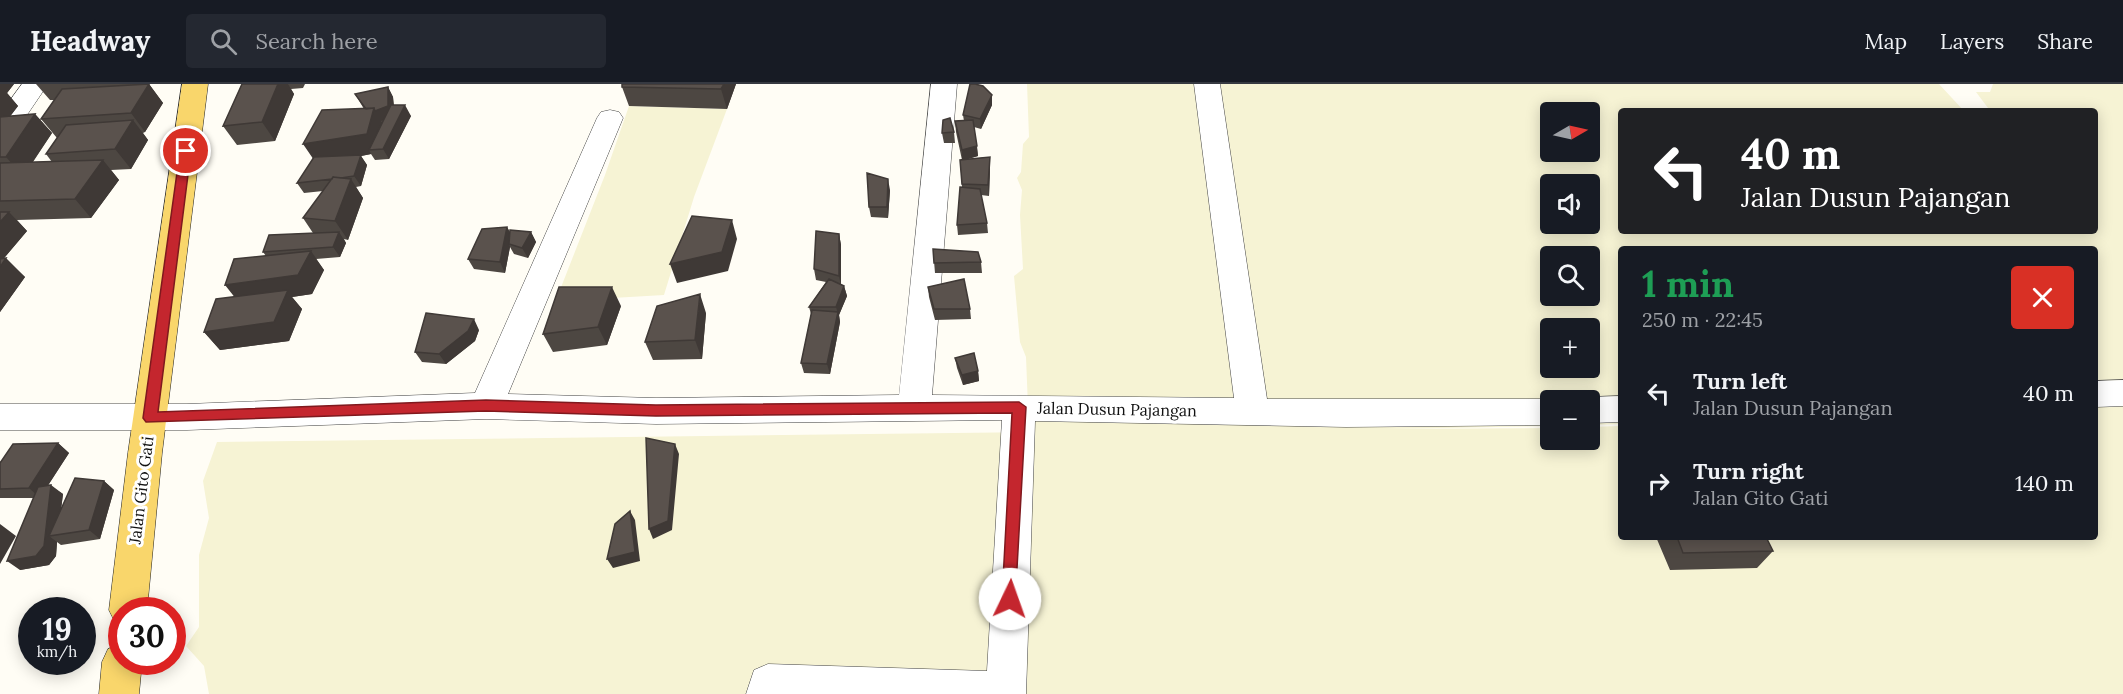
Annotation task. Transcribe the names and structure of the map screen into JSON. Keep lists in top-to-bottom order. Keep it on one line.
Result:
{"streets":{"main road":["Jalan Gito Gati"],"street":["Jalan Dusun Pajangan"]},"crossings":[["Jalan Dusun Pajangan","Jalan Gito Gati"]],"north":"right","page":{"header":"Headway","search":"Search here","nav":["Map","Layers","Share"],"map_buttons":["+","−"],"turn":["40 m","Jalan Dusun Pajangan"],"heading":["1 min","250 m · 22:45"],"list":[{"name":"Turn left","note":"Jalan Dusun Pajangan","value":"40 m"},{"name":"Turn right","note":"Jalan Gito Gati","value":"140 m"}],"speed":"19 km/h","limit":"30"}}
